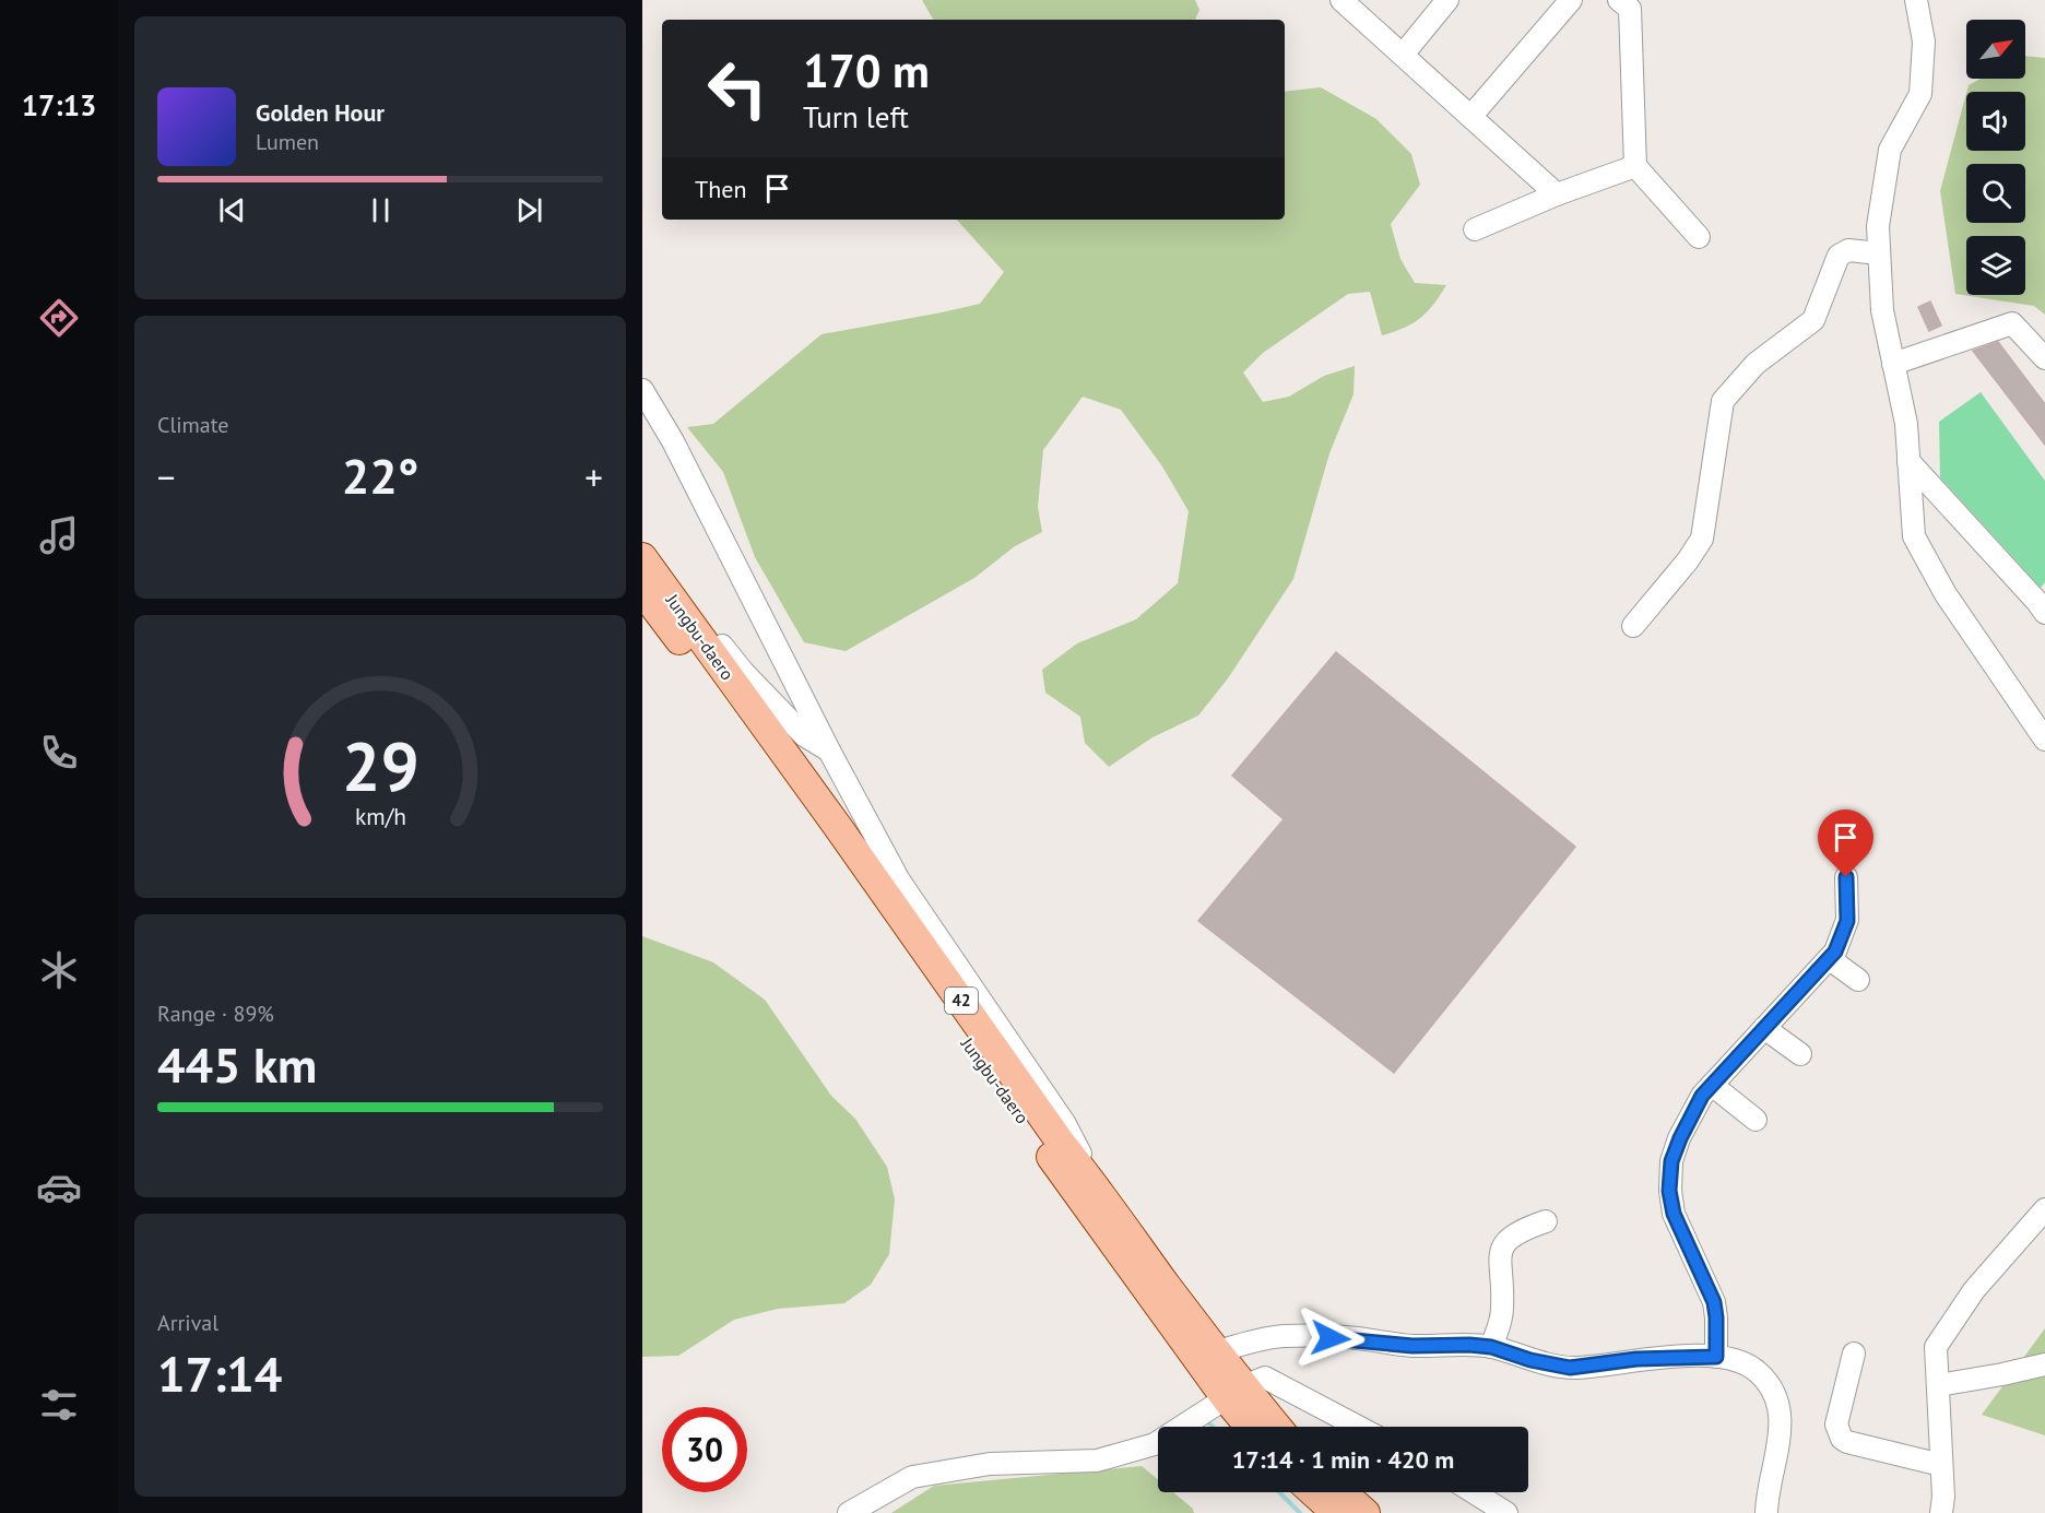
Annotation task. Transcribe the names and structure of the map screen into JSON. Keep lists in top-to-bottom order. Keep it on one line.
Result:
{"streets":{"main road":["Jungbu-daero","42"]},"north":"top right","page":{"tabs":"17:13","turn":["170 m","Turn left"],"song":["Golden Hour","Lumen"],"then":"Then","tile":["Climate",["Range · 89%","445 km"],["Arrival","17:14"]],"heat":["−","22°","+"],"limit":"30","trip":"17:14 · 1 min · 420 m","gauge":["29","km/h"]}}
